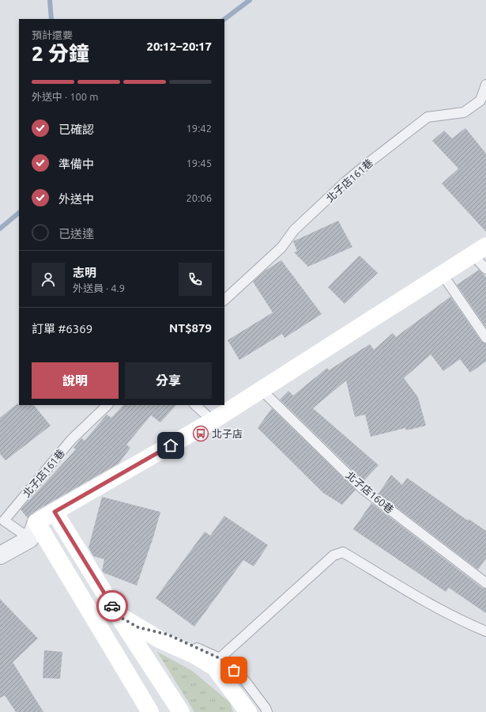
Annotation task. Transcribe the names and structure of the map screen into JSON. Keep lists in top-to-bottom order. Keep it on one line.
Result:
{"streets":{"lane":["北子店161巷","北子店160巷"]},"places":{"bus stop":["北子店"]},"page":{"heading":["2 分鐘","預計還要","20:12–20:17"],"panel":["志明","外送員 · 4.9","訂單 #6369","NT$879"],"bar":"外送中 · 100 m","list":[["已確認","19:42"],["準備中","19:45"],["外送中","20:06"],"已送達"],"buttons":["說明","分享"]}}
